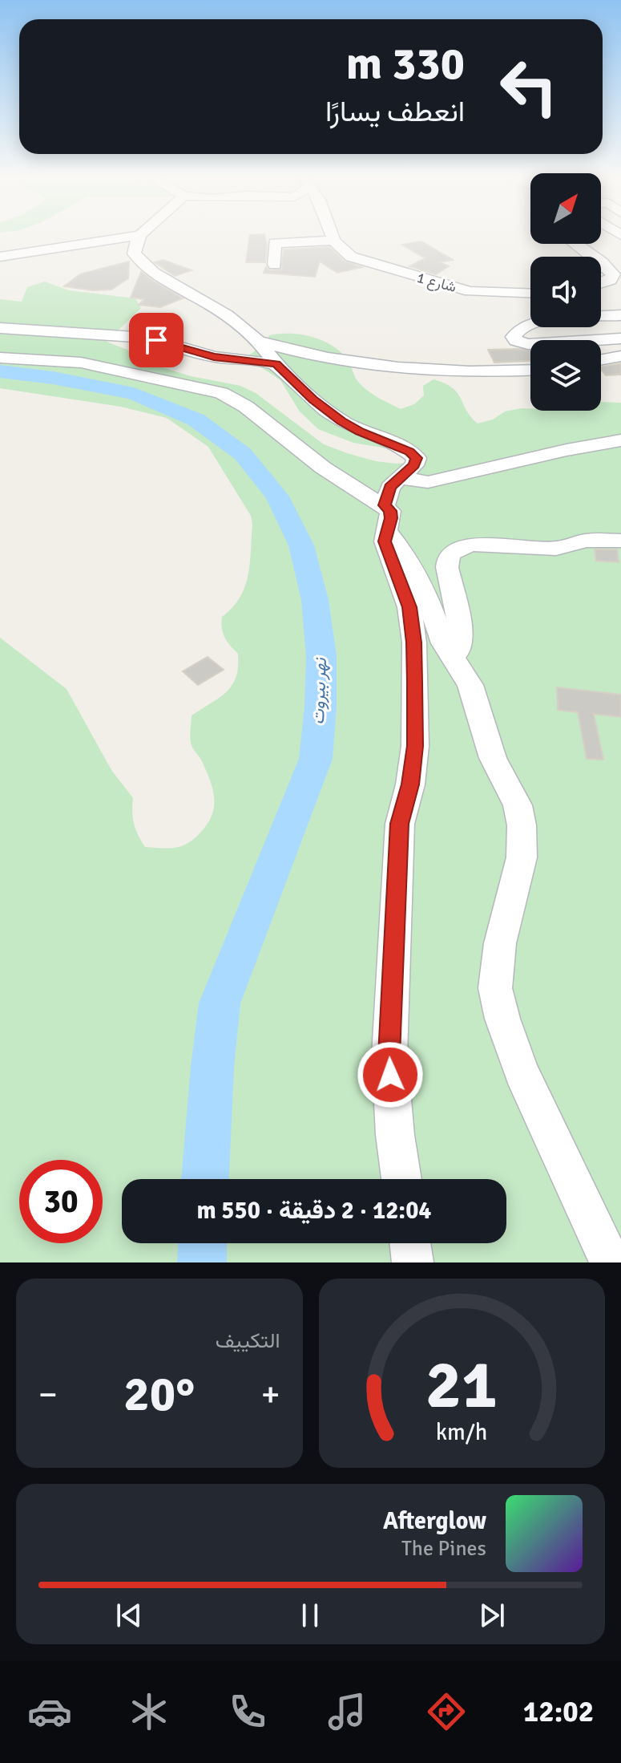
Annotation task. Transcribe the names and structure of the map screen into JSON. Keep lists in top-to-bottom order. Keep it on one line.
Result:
{"streets":{"street":["شارع 1"]},"water":["نهر بيروت"],"north":"top right","page":{"turn":["330 m","انعطف يسارًا"],"limit":"30","trip":"12:04 · 2 دقيقة · 550 m","tile":"التكييف","heat":["−","20°","+"],"song":["Afterglow","The Pines"],"tabs":"12:02","gauge":["21","km/h"]}}
